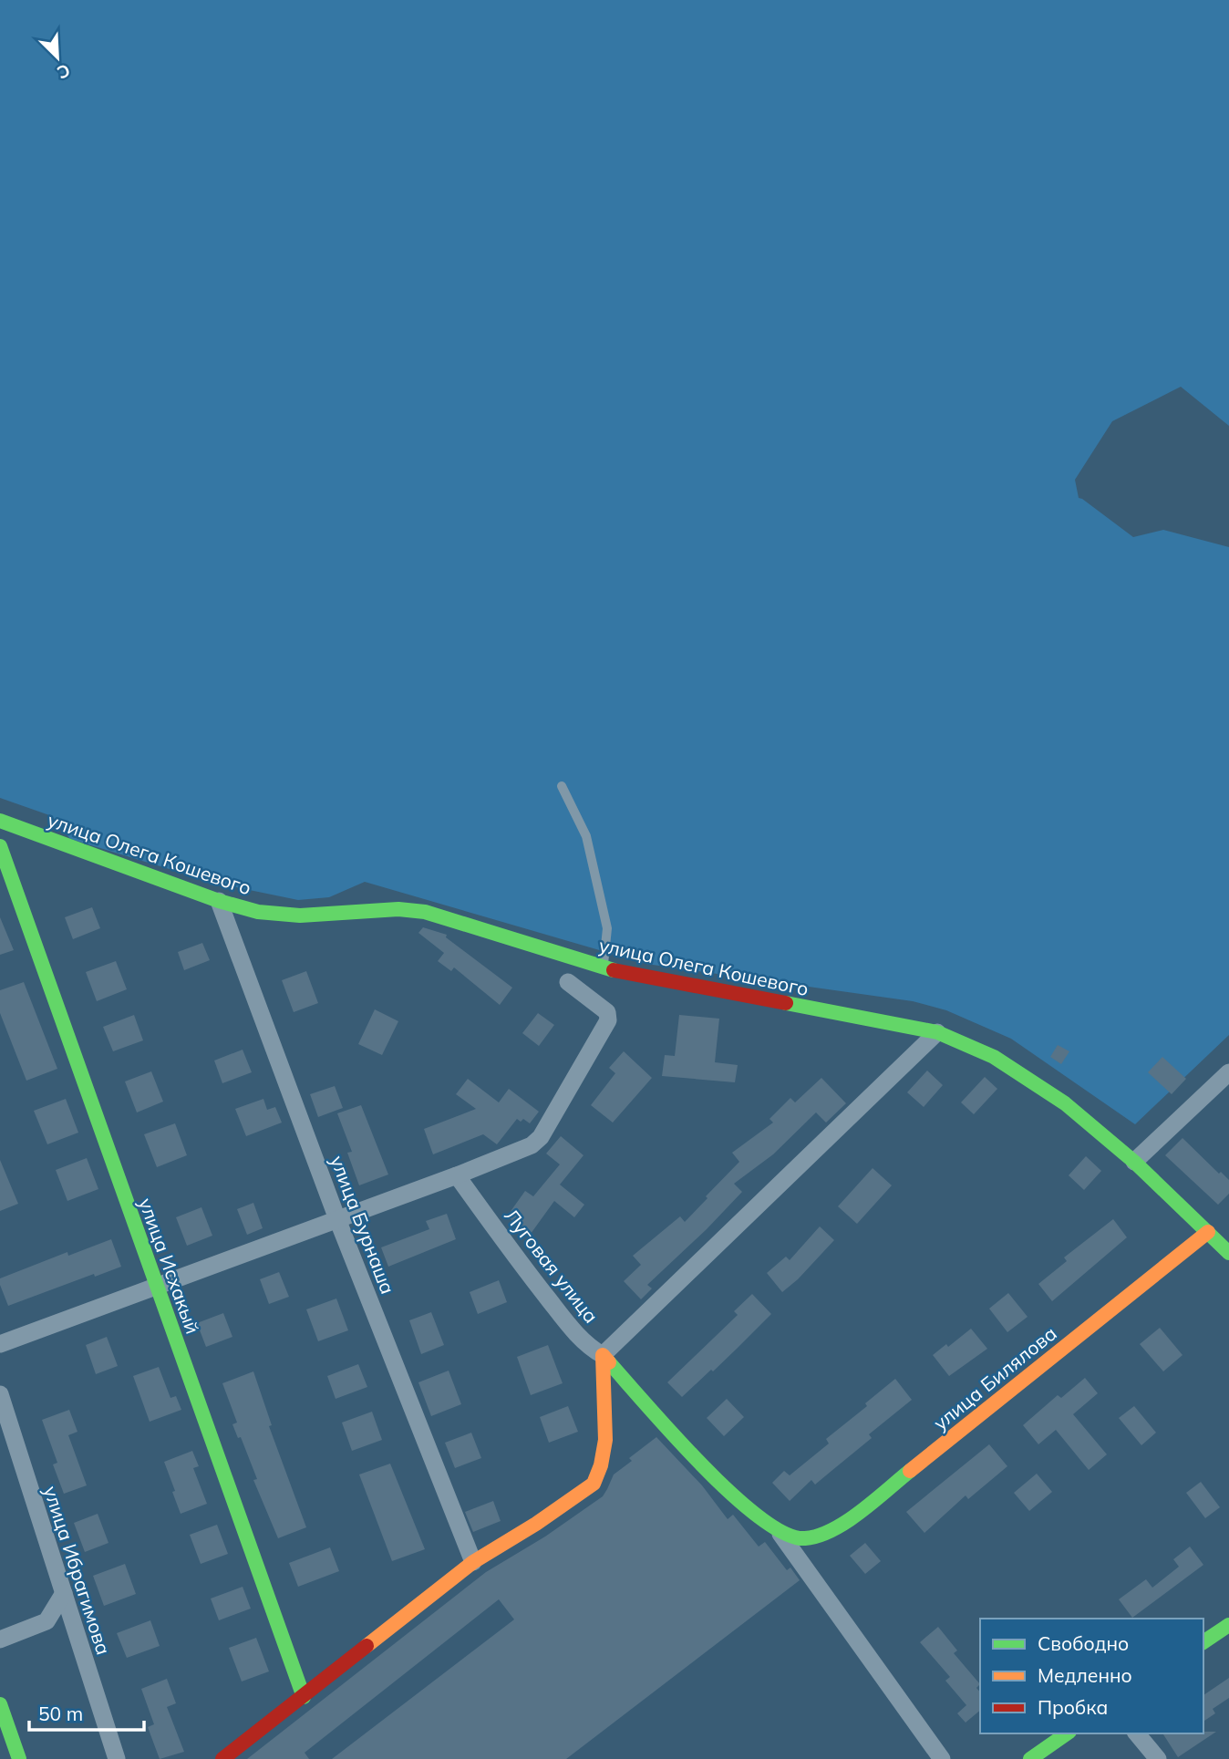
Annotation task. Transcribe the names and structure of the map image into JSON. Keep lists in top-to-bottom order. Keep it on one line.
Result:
{"streets":{"street":["улица Олега Кошевого","улица Бурнаша","улица Исхакый","Луговая улица","улица Билялова","улица Ибрагимова"]},"crossings":[["улица Олега Кошевого","улица Бурнаша"],["улица Олега Кошевого","улица Билялова"]],"legend":["Свободно","Медленно","Пробка"],"scale_bar":"50 m","north":"bottom right"}
